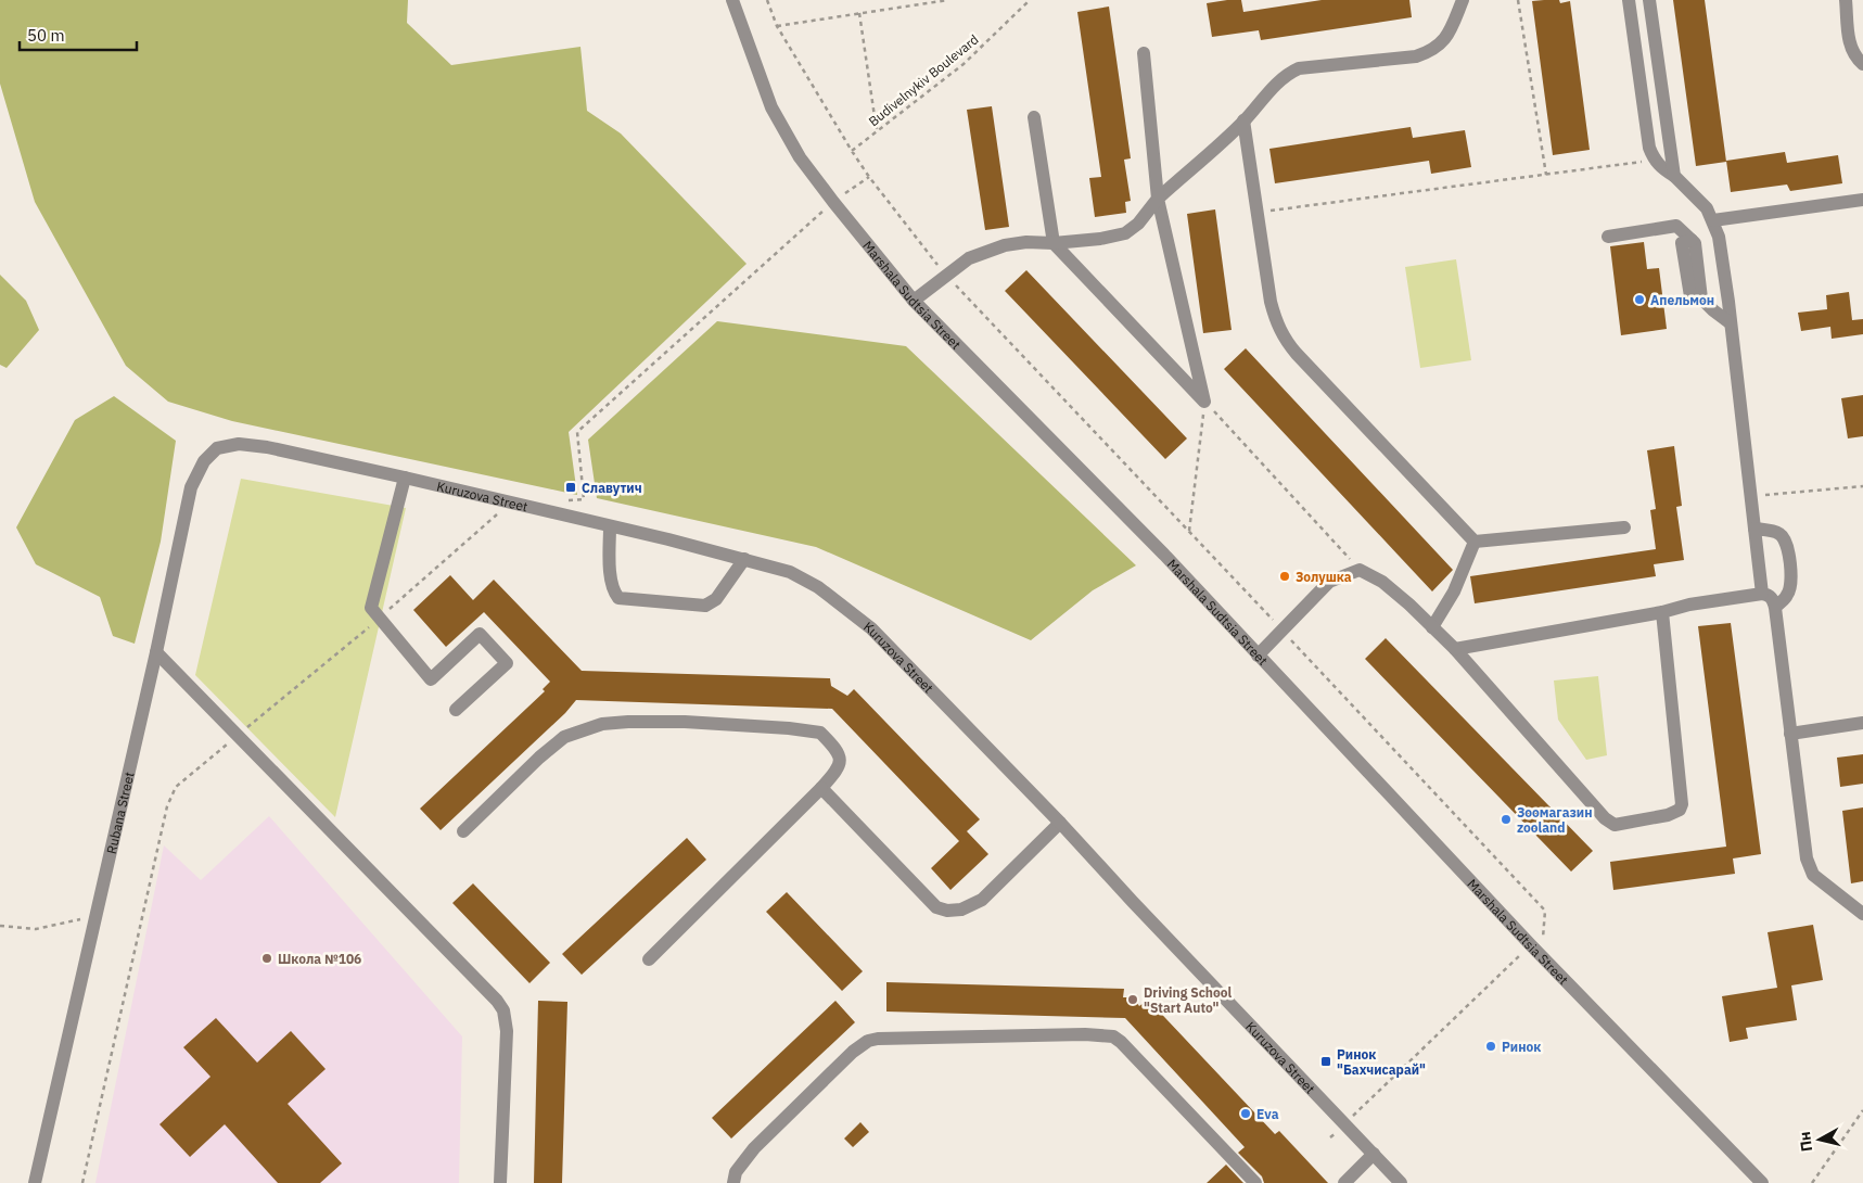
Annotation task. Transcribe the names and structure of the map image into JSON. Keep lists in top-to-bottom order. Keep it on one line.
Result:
{"streets":{"street":["Marshala Sudtsia Street","Kuruzova Street","Rubana Street"],"path":["Budivelnykiv Boulevard"]},"crossings":[["Kuruzova Street","Rubana Street"]],"places":{"other":["Апельмон","Золушка","Зоомагазин zooland","Школа №106","Driving School \"Start Auto\"","Ринок","Eva"],"transit":["Славутич","Ринок \"Бахчисарай\""]},"scale_bar":"50 m","north":"left"}
